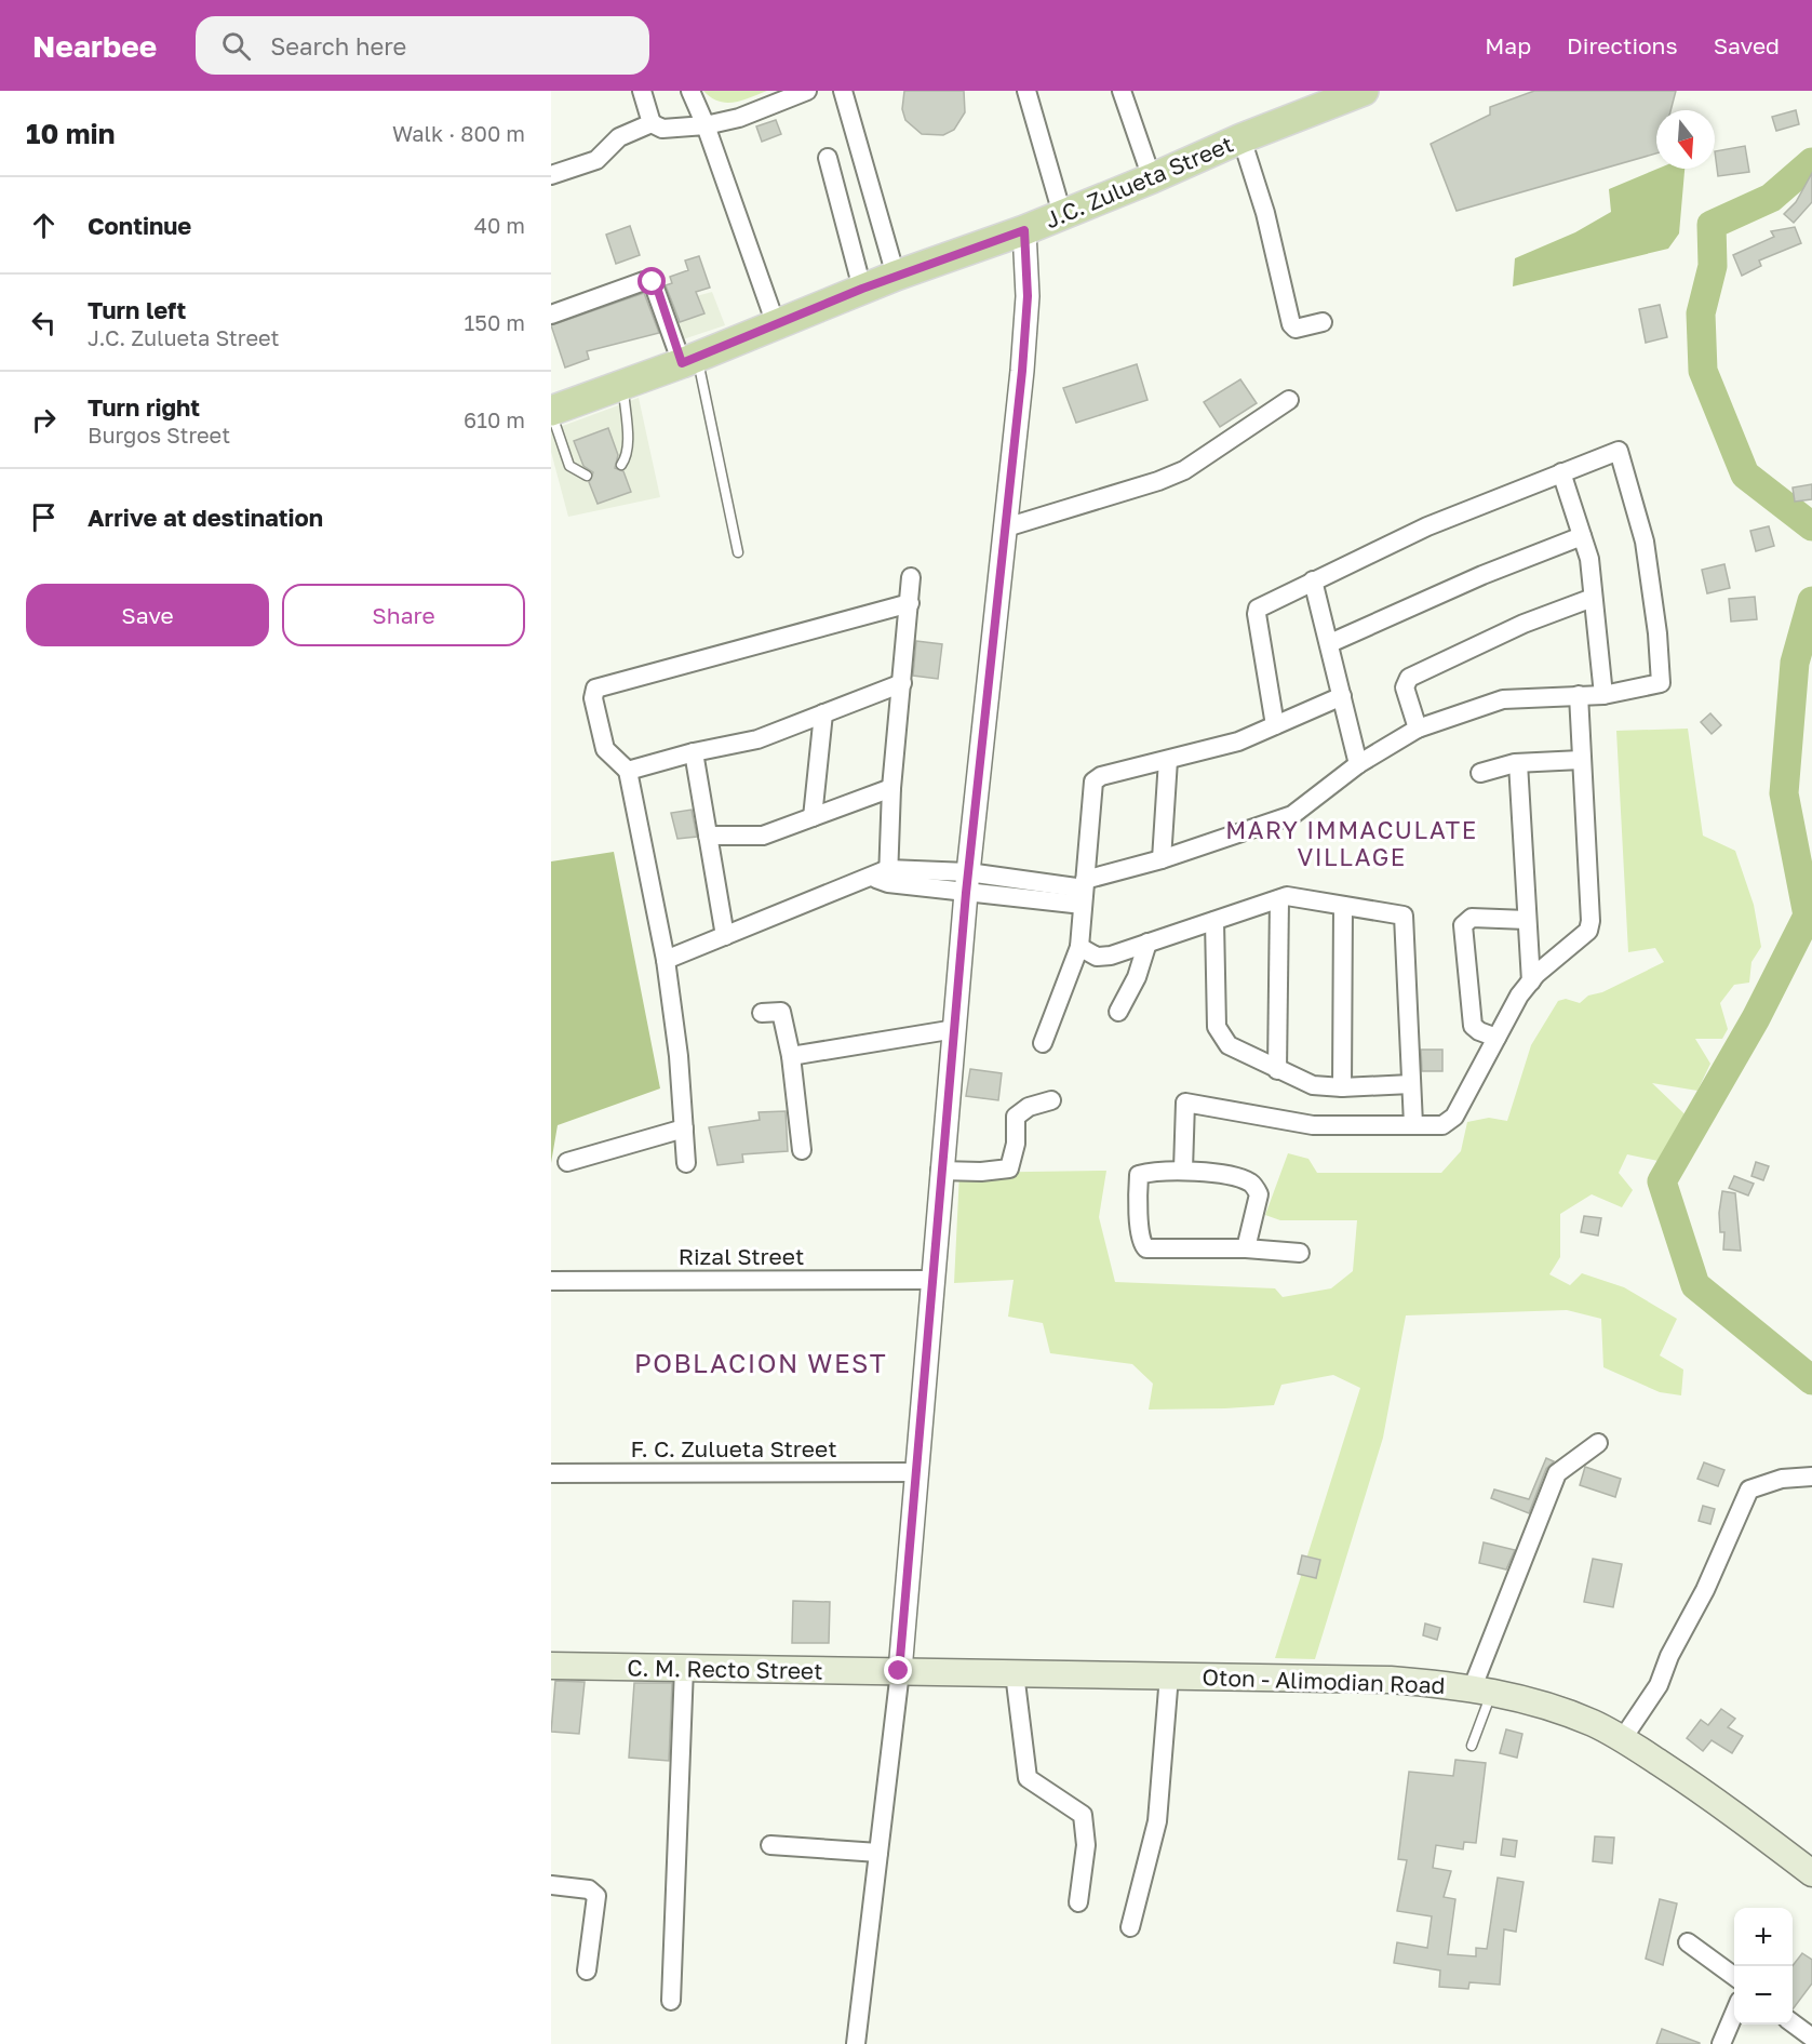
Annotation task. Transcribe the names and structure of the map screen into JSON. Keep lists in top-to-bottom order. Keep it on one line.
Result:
{"streets":{"main road":["J.C. Zulueta Street","C. M. Recto Street","Oton - Alimodian Road"],"street":["Rizal Street","F. C. Zulueta Street"]},"crossings":[["C. M. Recto Street","Oton - Alimodian Road"]],"districts":["MARY IMMACULATE VILLAGE","POBLACION WEST"],"north":"bottom","page":{"header":"Nearbee","search":"Search here","nav":["Map","Directions","Saved"],"heading":["10 min","Walk · 800 m"],"list":[["Continue","40 m"],["Turn left","J.C. Zulueta Street","150 m"],["Turn right","Burgos Street","610 m"],"Arrive at destination"],"buttons":["Save","Share"],"map_buttons":["+","−"]}}
